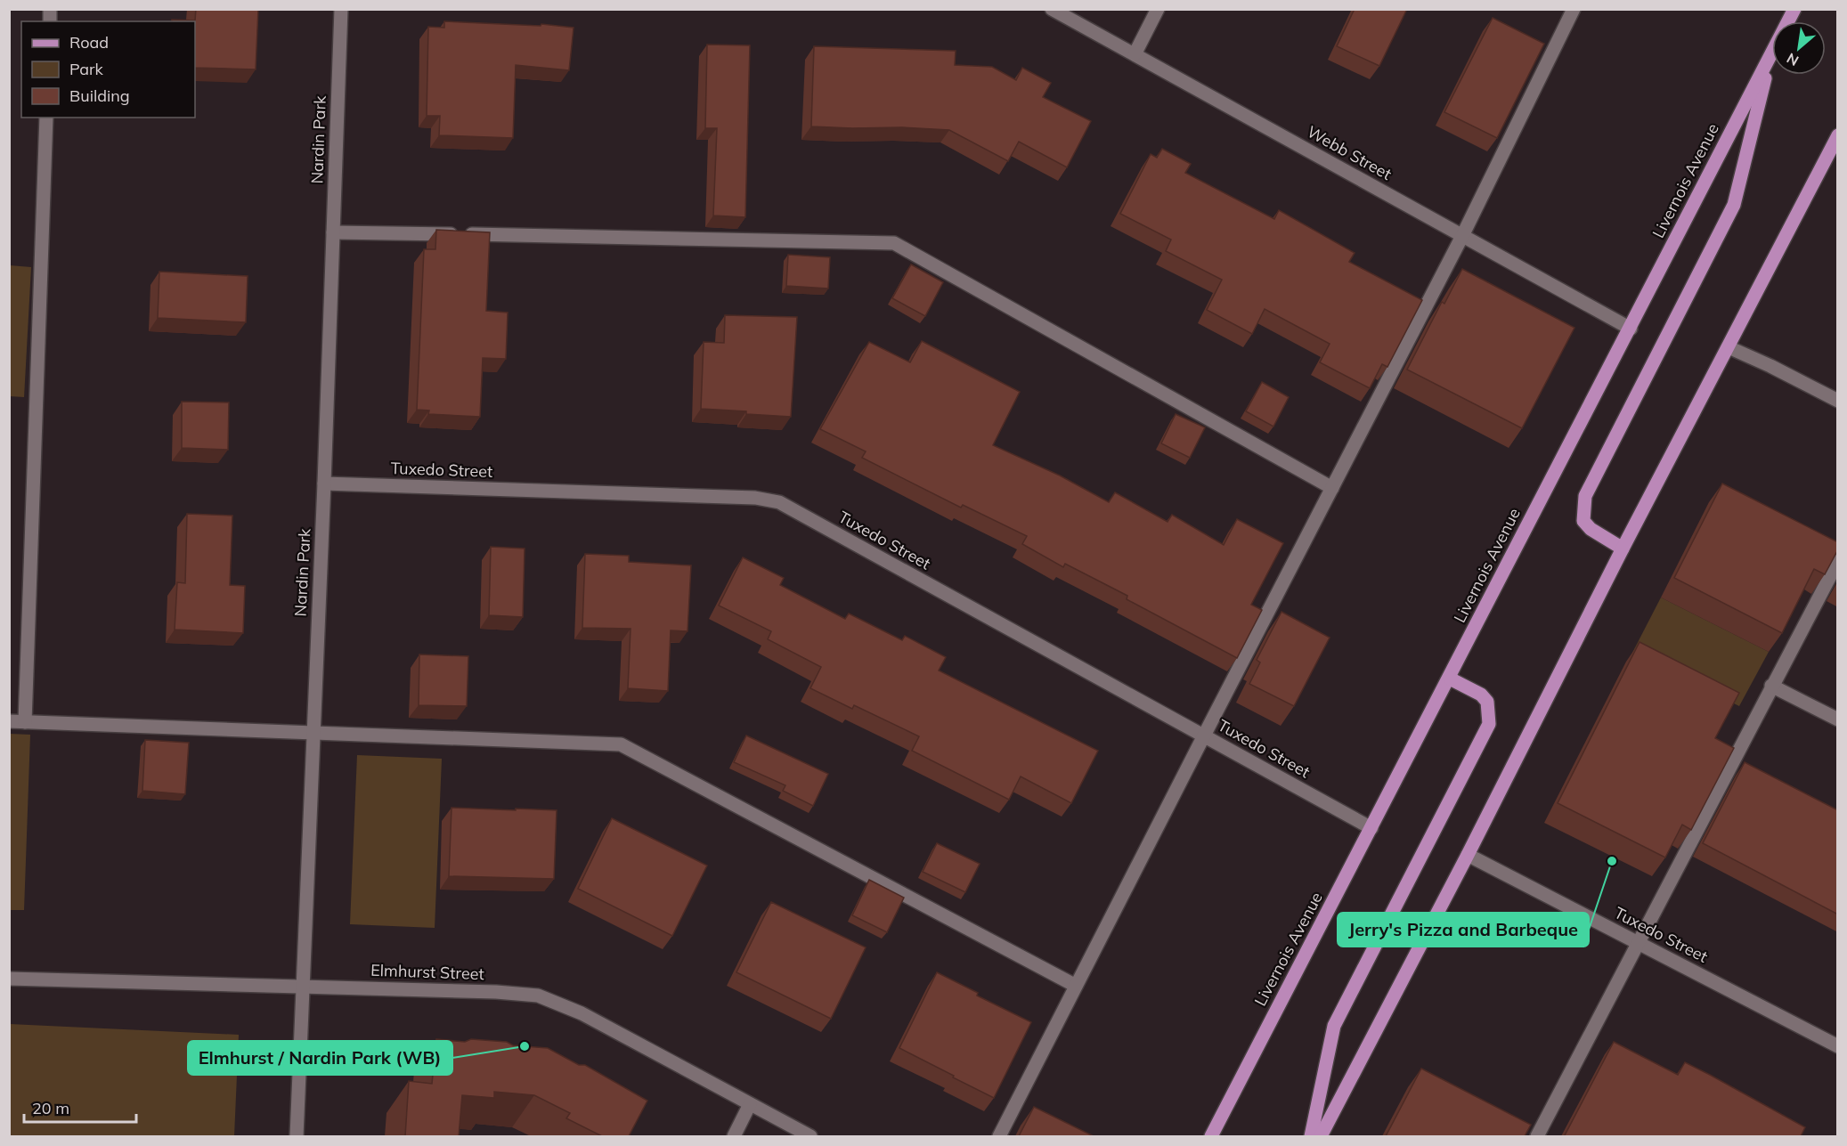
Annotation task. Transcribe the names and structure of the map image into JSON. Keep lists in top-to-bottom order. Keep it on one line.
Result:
{"streets":{"main road":["Livernois Avenue"],"street":["Nardin Park","Webb Street","Tuxedo Street","Elmhurst Street"]},"crossings":[["Nardin Park","Tuxedo Street"],["Nardin Park","Elmhurst Street"],["Webb Street","Livernois Avenue"],["Livernois Avenue","Tuxedo Street"]],"places":["Jerry's Pizza and Barbeque","Elmhurst / Nardin Park (WB)"],"legend":["Road","Park","Building"],"scale_bar":"20 m","north":"bottom left"}
